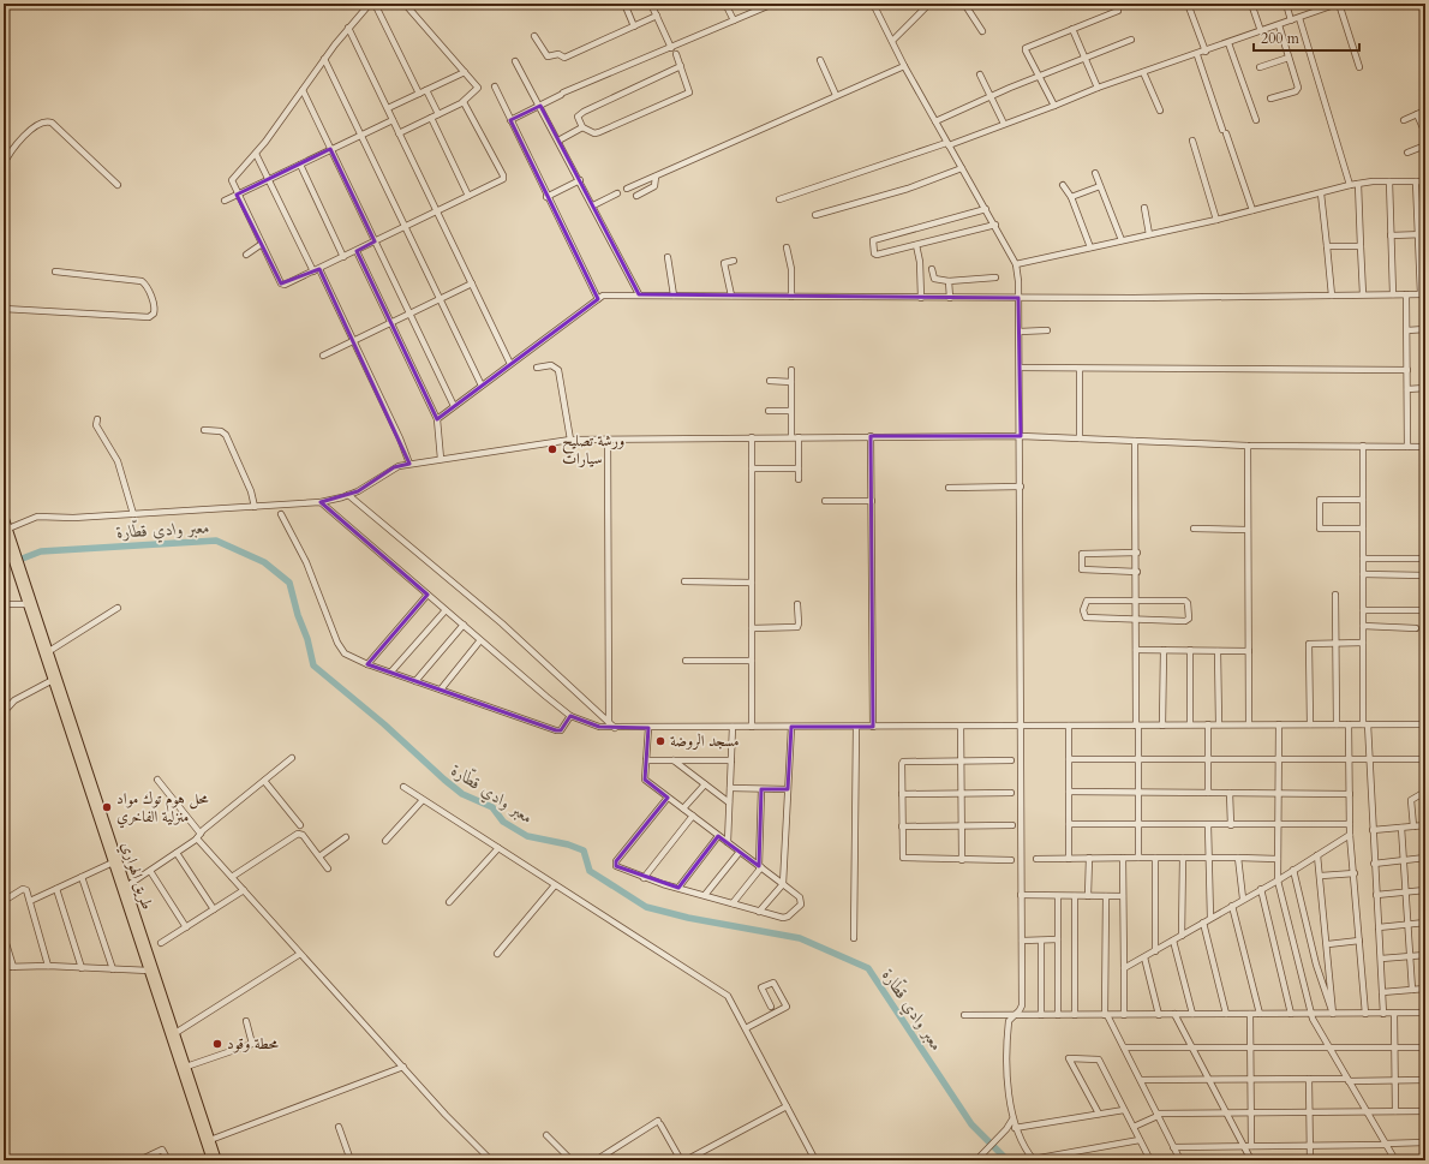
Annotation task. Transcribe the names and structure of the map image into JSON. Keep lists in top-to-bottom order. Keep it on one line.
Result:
{"streets":{"highway":["طريق الهواري"]},"water":["معبر وادي قطّارة"],"places":["ورشة تصليح سيارات","مسجد الروضة","محل هوم توك مواد منزلية الفاخري","محطة وقود"],"scale_bar":"200 m"}
